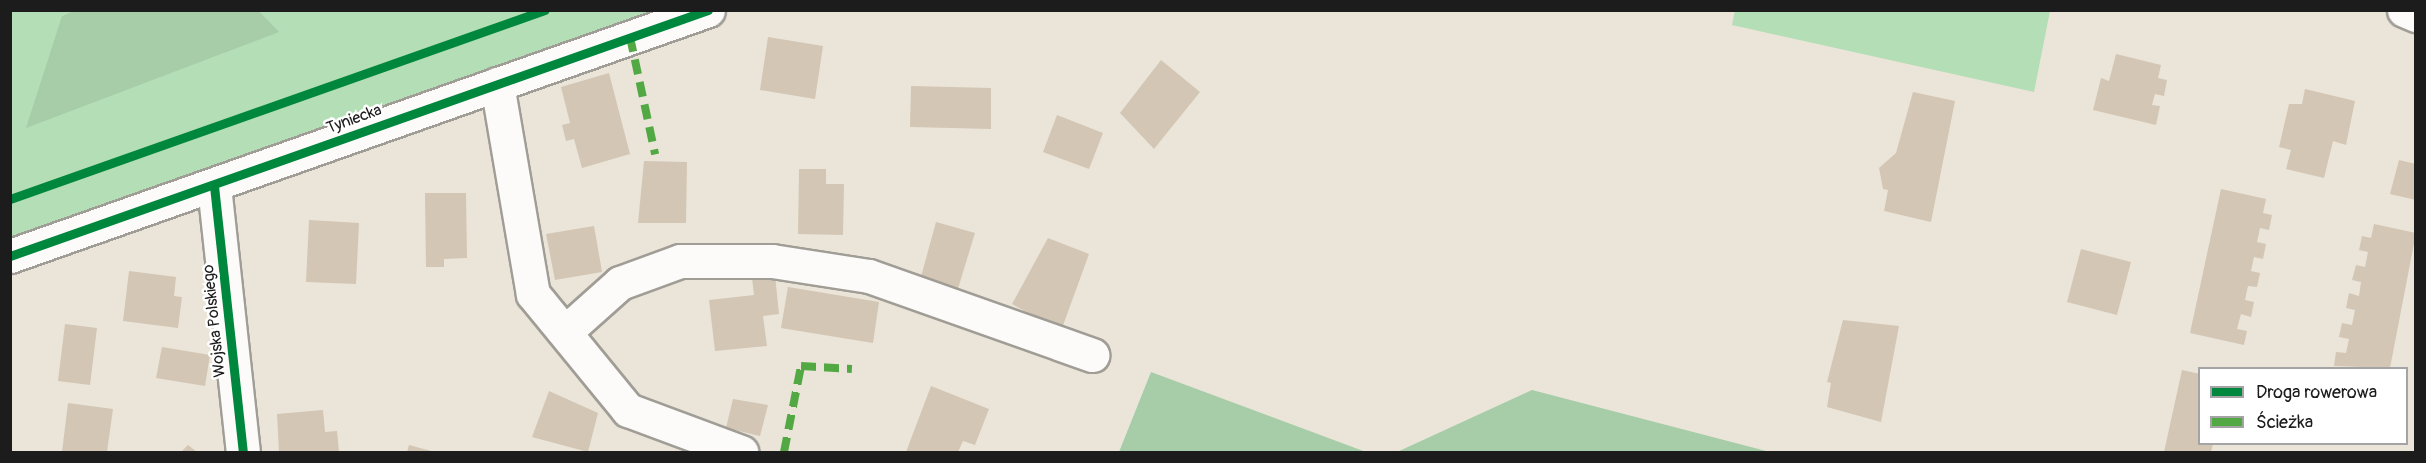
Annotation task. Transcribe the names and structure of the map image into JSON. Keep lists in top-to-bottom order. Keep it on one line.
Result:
{"streets":{"street":["Tyniecka","Wojska Polskiego"]},"crossings":[["Tyniecka","Wojska Polskiego"]],"legend":["Droga rowerowa","Ścieżka"]}
